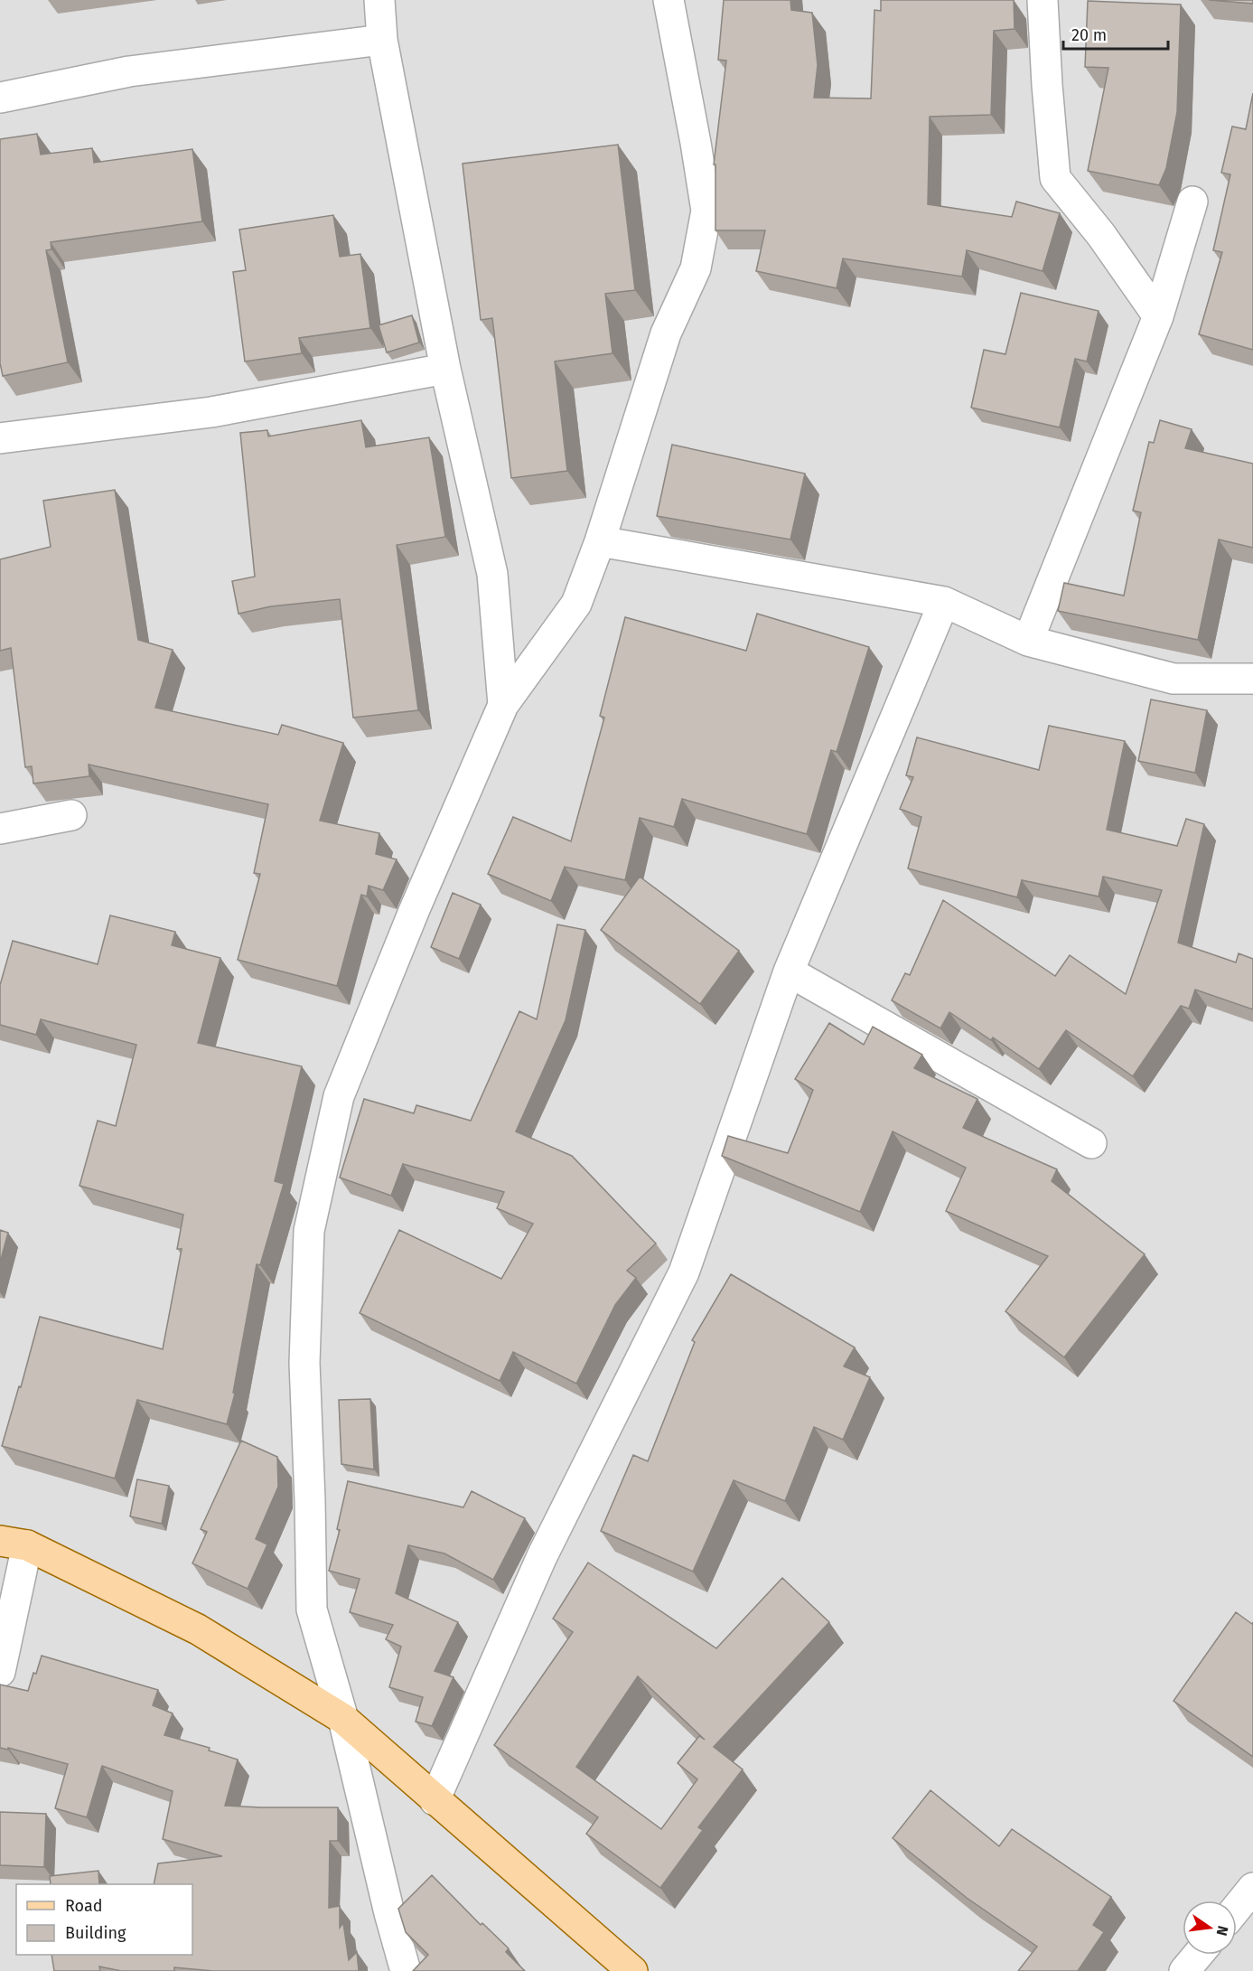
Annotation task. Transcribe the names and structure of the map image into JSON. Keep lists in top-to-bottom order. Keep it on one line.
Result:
{"legend":["Road","Building"],"scale_bar":"20 m","north":"right"}
